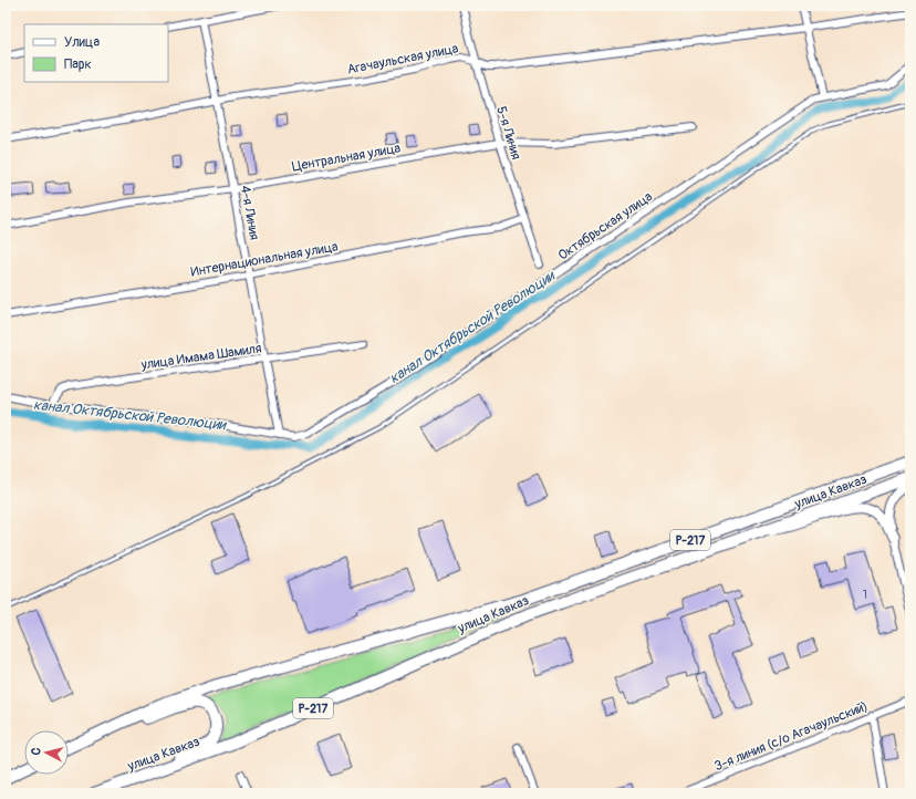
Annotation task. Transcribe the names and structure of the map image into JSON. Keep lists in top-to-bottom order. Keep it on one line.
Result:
{"streets":{"highway":["улица Кавказ","Р-217"],"street":["Агачаульская улица","5-я Линия","Центральная улица","4-я Линия","Октябрьская улица","Интернациональная улица","улица Имама Шамиля","3-я линия (с/о Агачаульский)"]},"crossings":[["Агачаульская улица","5-я Линия"],["Агачаульская улица","4-я Линия"],["5-я Линия","Центральная улица"],["5-я Линия","Интернациональная улица"],["Центральная улица","4-я Линия"],["4-я Линия","Октябрьская улица"],["4-я Линия","Интернациональная улица"],["4-я Линия","улица Имама Шамиля"],["Октябрьская улица","улица Имама Шамиля"]],"water":["канал Октябрьской Революции"],"house_numbers":["1"],"legend":["Улица","Парк"],"north":"left"}
